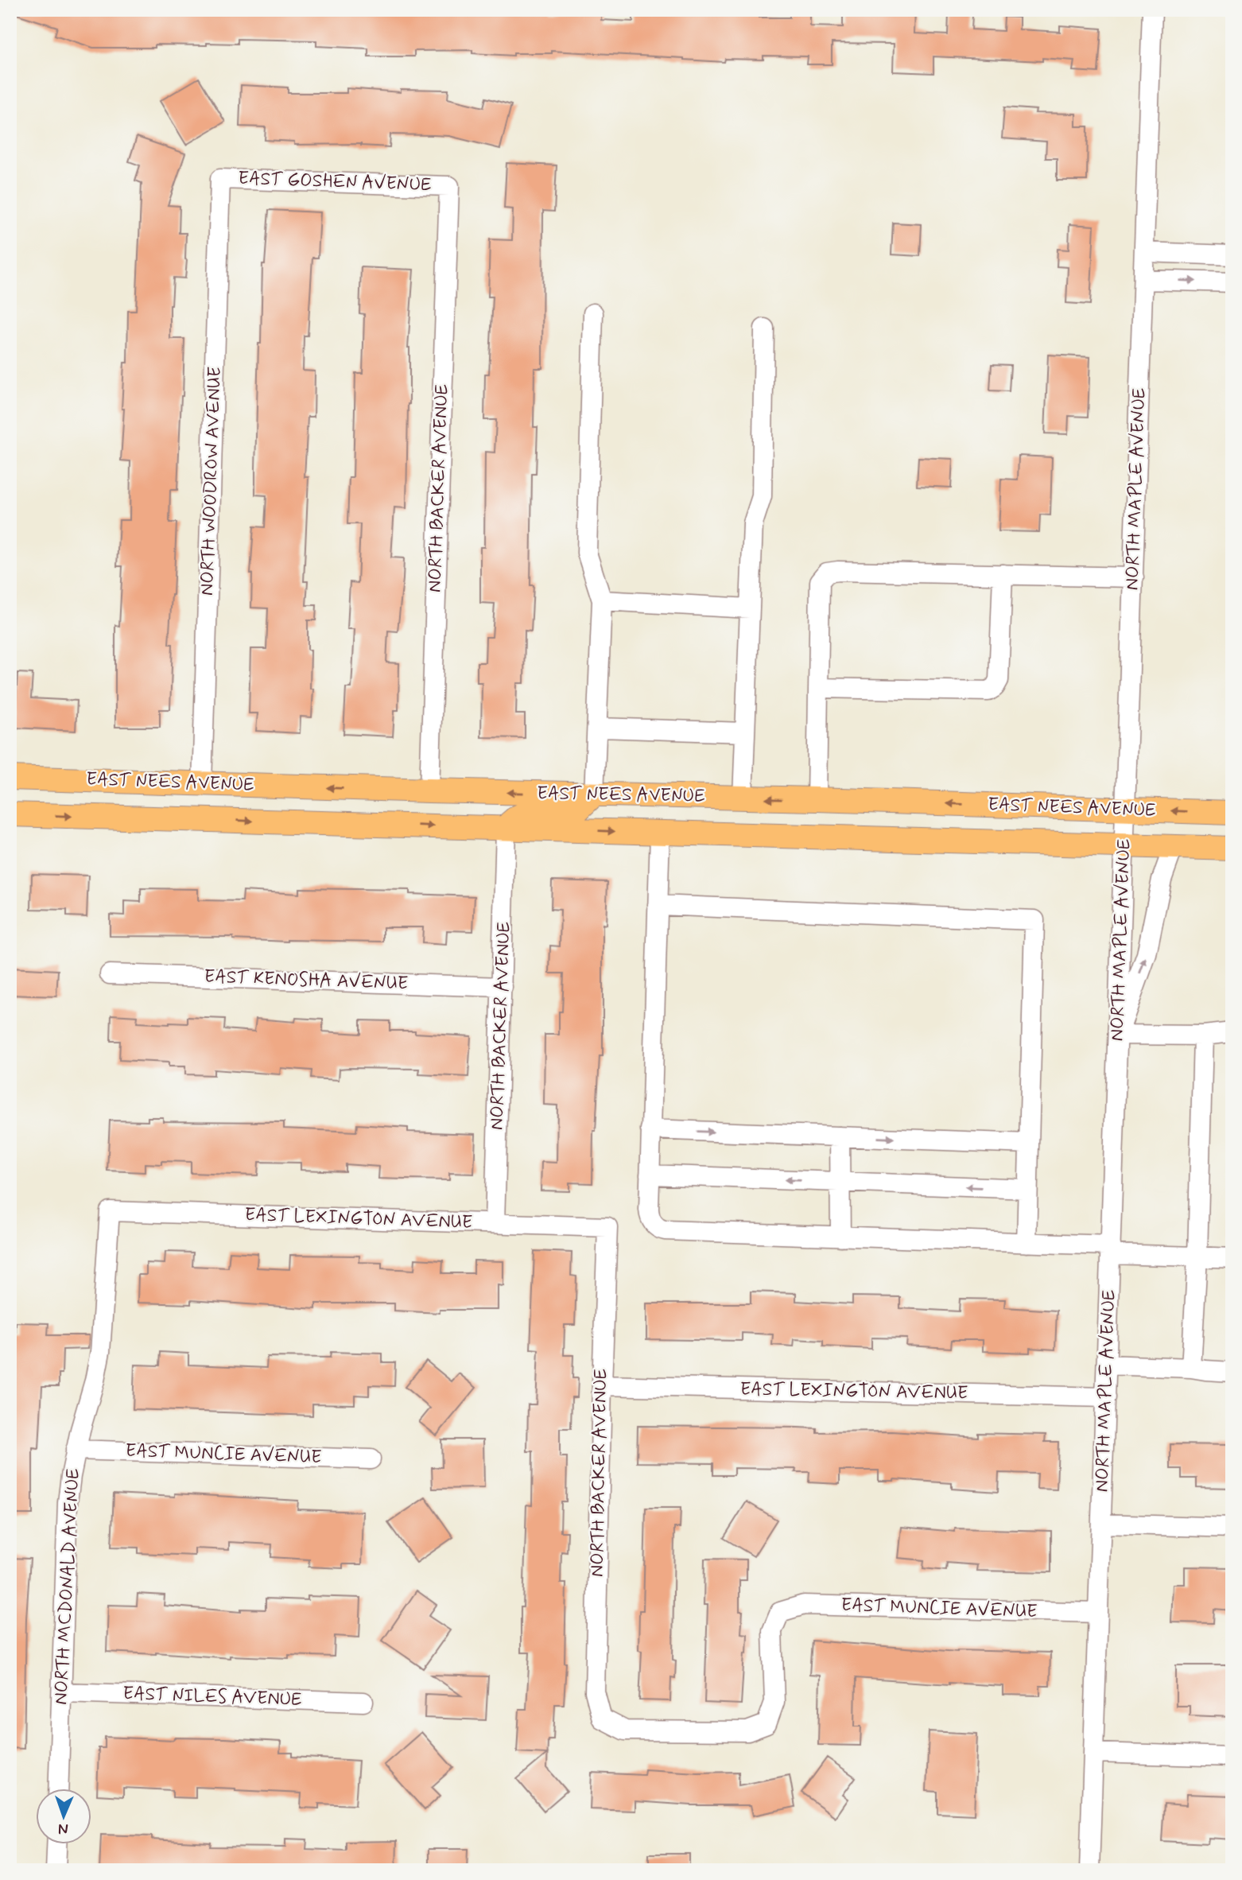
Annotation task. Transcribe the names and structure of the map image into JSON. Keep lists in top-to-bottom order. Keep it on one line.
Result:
{"streets":{"main road":["EAST NEES AVENUE"],"street":["EAST GOSHEN AVENUE","NORTH WOODROW AVENUE","NORTH BACKER AVENUE","NORTH MAPLE AVENUE","EAST KENOSHA AVENUE","EAST LEXINGTON AVENUE","EAST MUNCIE AVENUE","NORTH MCDONALD AVENUE","EAST NILES AVENUE"]},"crossings":[["EAST GOSHEN AVENUE","NORTH WOODROW AVENUE"],["EAST GOSHEN AVENUE","NORTH BACKER AVENUE"],["NORTH WOODROW AVENUE","EAST NEES AVENUE"],["NORTH BACKER AVENUE","EAST NEES AVENUE"],["NORTH BACKER AVENUE","EAST KENOSHA AVENUE"],["NORTH BACKER AVENUE","EAST LEXINGTON AVENUE"],["NORTH BACKER AVENUE","EAST MUNCIE AVENUE"],["NORTH MAPLE AVENUE","EAST NEES AVENUE"],["NORTH MAPLE AVENUE","EAST LEXINGTON AVENUE"],["NORTH MAPLE AVENUE","EAST MUNCIE AVENUE"],["EAST LEXINGTON AVENUE","NORTH MCDONALD AVENUE"],["EAST MUNCIE AVENUE","NORTH MCDONALD AVENUE"],["NORTH MCDONALD AVENUE","EAST NILES AVENUE"]],"north":"bottom"}
